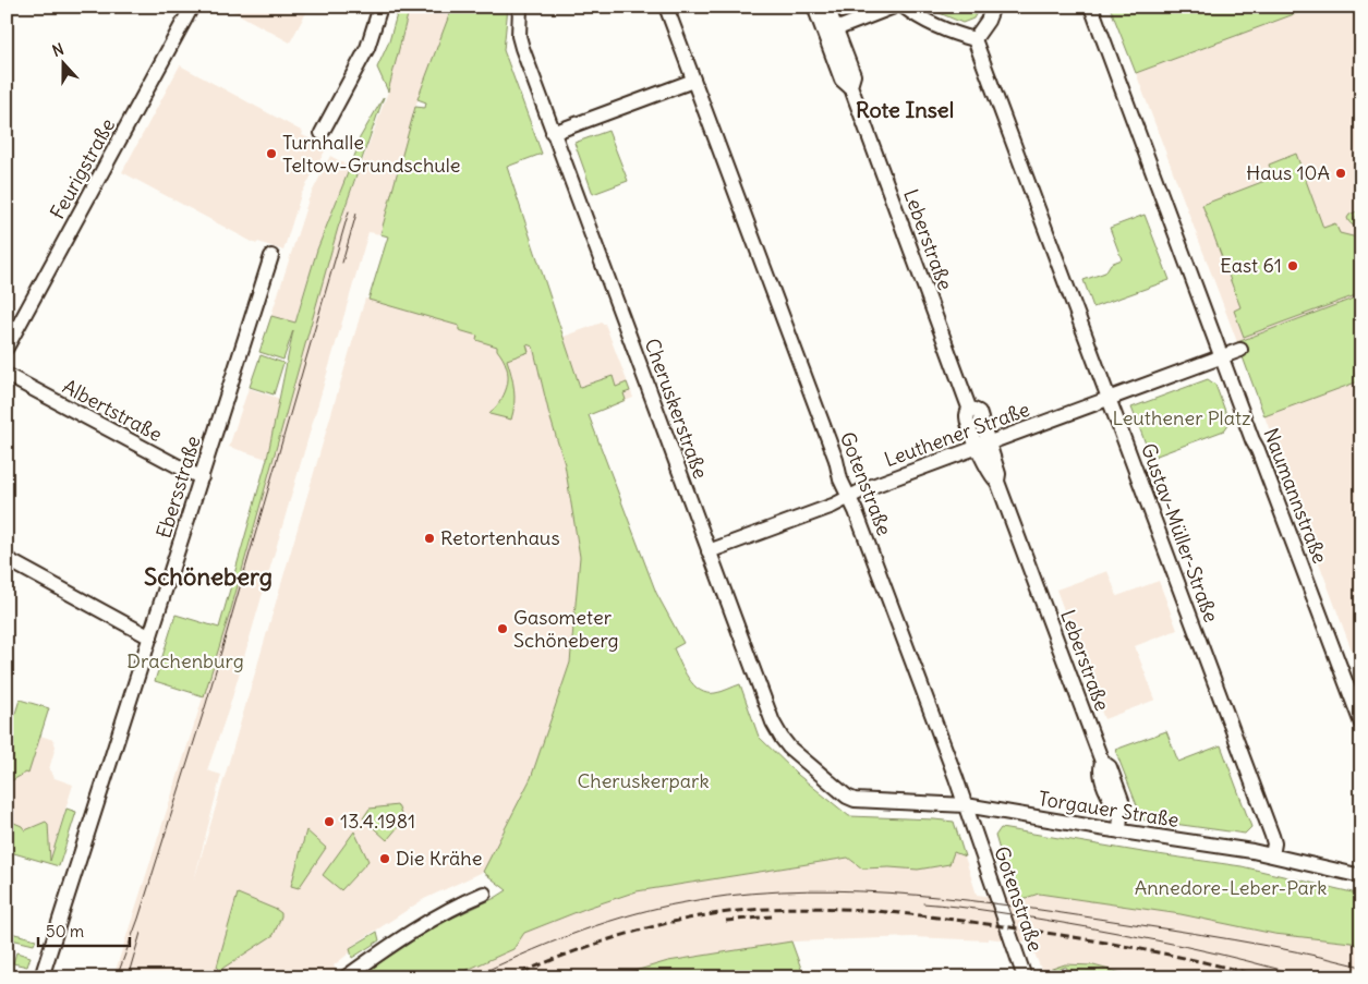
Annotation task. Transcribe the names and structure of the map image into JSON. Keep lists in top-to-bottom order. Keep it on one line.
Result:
{"streets":{"street":["Feurigstraße","Leberstraße","Cheruskerstraße","Albertstraße","Leuthener Straße","Gotenstraße","Ebersstraße","Naumannstraße","Gustav-Müller-Straße","Torgauer Straße"]},"crossings":[["Leberstraße","Leuthener Straße"],["Leberstraße","Torgauer Straße"],["Cheruskerstraße","Leuthener Straße"],["Cheruskerstraße","Torgauer Straße"],["Albertstraße","Ebersstraße"],["Leuthener Straße","Gotenstraße"],["Leuthener Straße","Naumannstraße"],["Leuthener Straße","Gustav-Müller-Straße"],["Gotenstraße","Torgauer Straße"],["Gustav-Müller-Straße","Torgauer Straße"]],"districts":["Rote Insel","Schöneberg"],"parks":["Leuthener Platz","Drachenburg","Cheruskerpark","Annedore-Leber-Park"],"places":["Turnhalle Teltow-Grundschule","Haus 10A","East 61","Retortenhaus","Gasometer Schöneberg","13.4.1981","Die Krähe"],"scale_bar":"50 m","north":"top"}
